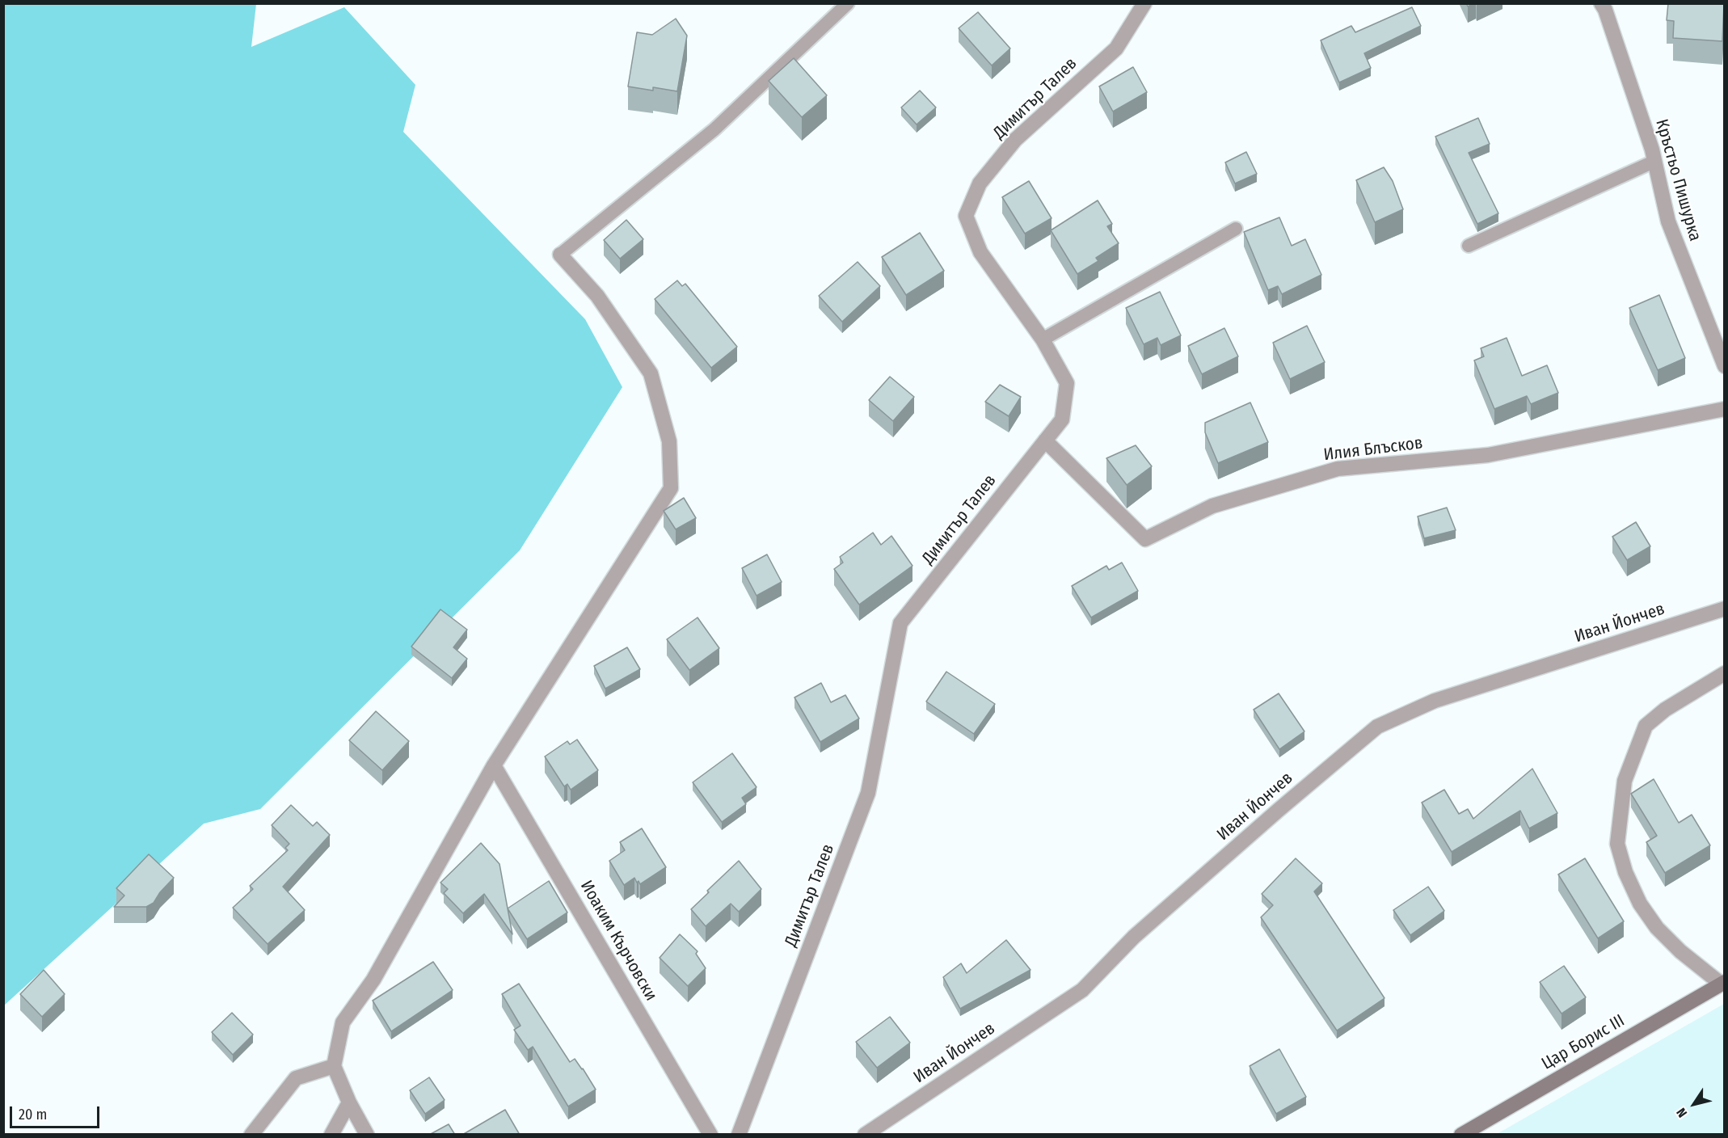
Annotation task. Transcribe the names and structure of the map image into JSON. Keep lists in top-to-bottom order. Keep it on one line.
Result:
{"streets":{"street":["Димитър Талев","Кръстьо Пишурка","Илия Блъсков","Иван Йончев","Иоаким Кърчовски","Цар Борис III"]},"crossings":[["Димитър Талев","Илия Блъсков"]],"scale_bar":"20 m","north":"bottom left"}
